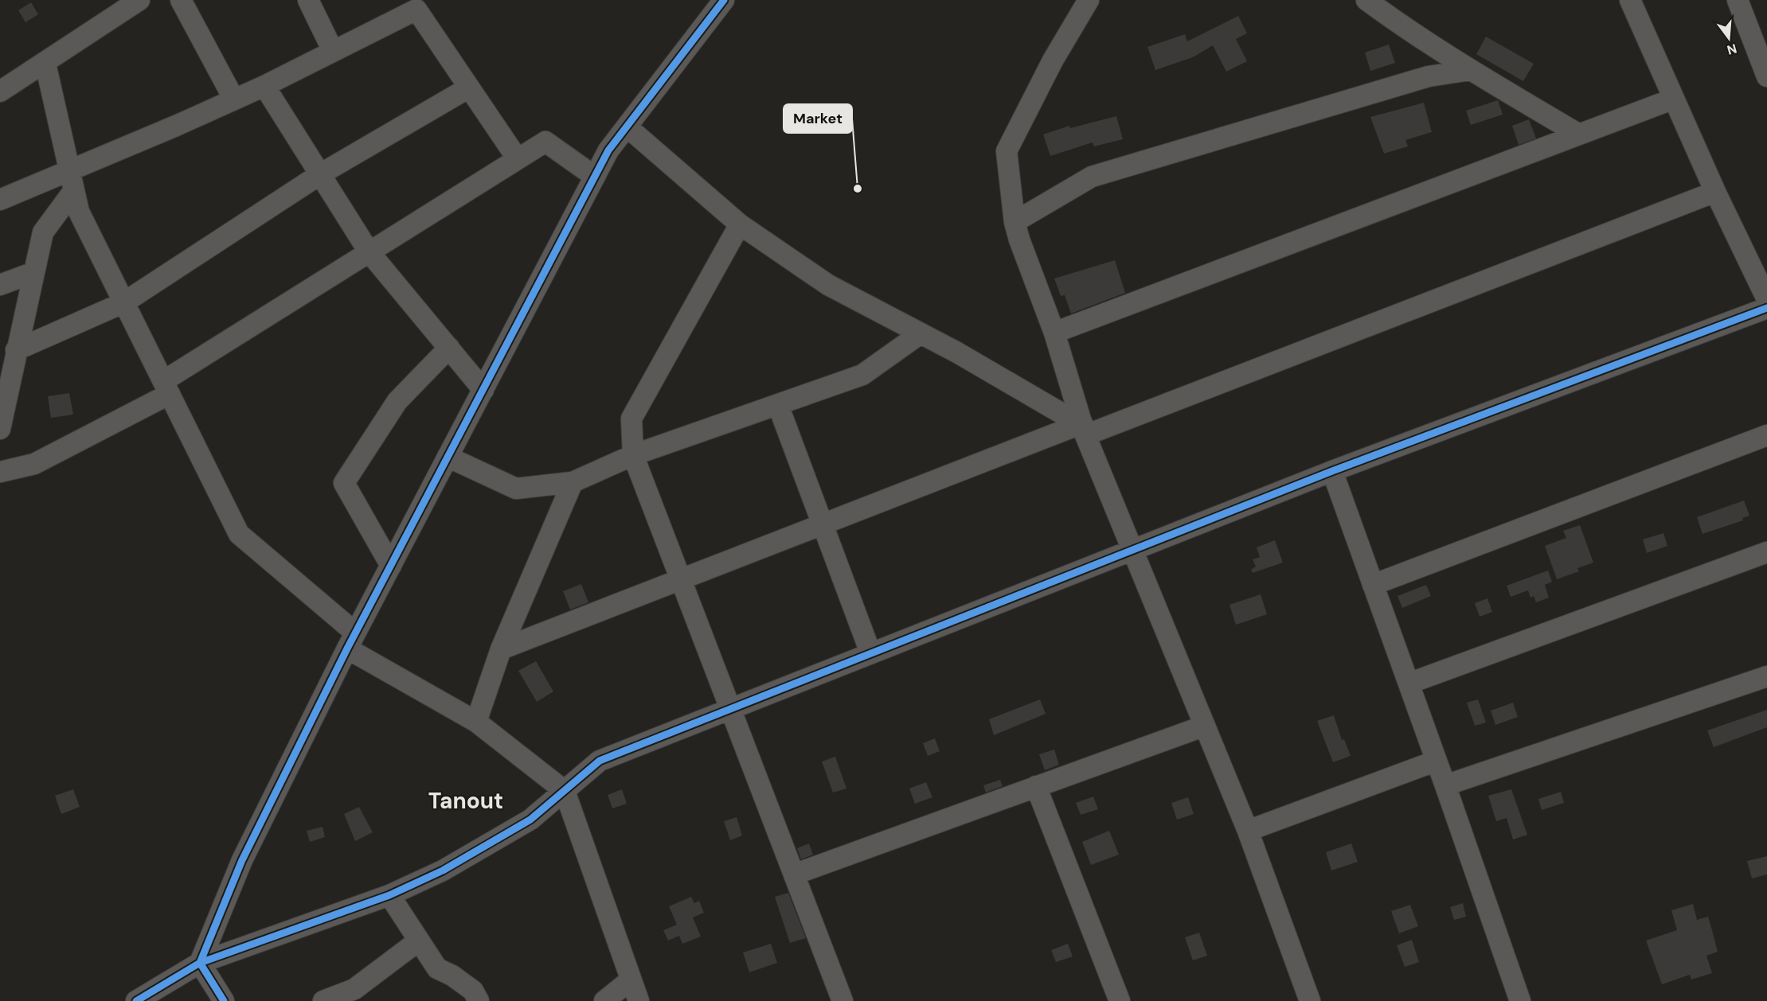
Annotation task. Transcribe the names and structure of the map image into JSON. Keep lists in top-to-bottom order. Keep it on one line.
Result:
{"districts":["Tanout"],"places":["Market"],"north":"bottom"}
